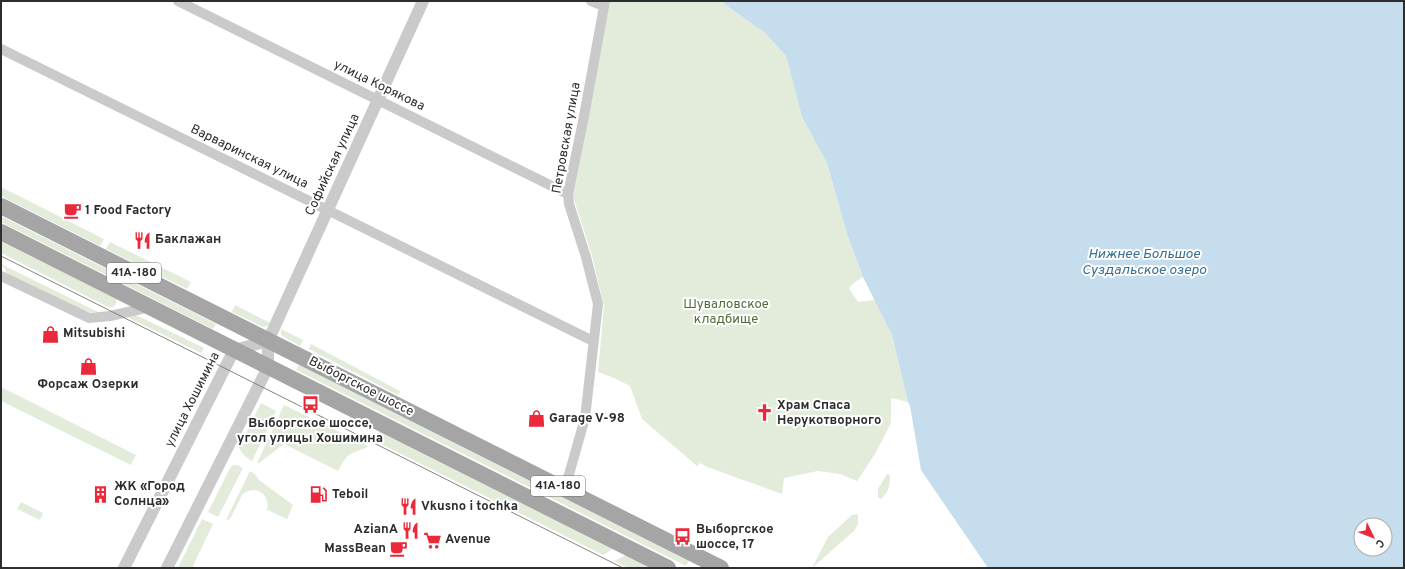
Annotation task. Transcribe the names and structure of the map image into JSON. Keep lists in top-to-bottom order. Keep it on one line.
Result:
{"streets":{"main road":["41А-180","Выборгское шоссе"],"street":["улица Корякова","Петровская улица","Варваринская улица","Софийская улица","улица Хошимина"]},"crossings":[["улица Корякова","Петровская улица"],["улица Корякова","Софийская улица"],["Петровская улица","Варваринская улица"],["Петровская улица","Выборгское шоссе"],["Варваринская улица","Софийская улица"],["Софийская улица","Выборгское шоссе"],["Софийская улица","улица Хошимина"],["Выборгское шоссе","улица Хошимина"]],"water":["Нижнее Большое Суздальское озеро"],"parks":["Шуваловское кладбище"],"places":{"cafe":["1 Food Factory","MassBean"],"restaurant":["Баклажан","Vkusno i tochka","AzianA"],"shop":["Mitsubishi","Форсаж Озерки","Garage V-98"],"bus stop":["Выборгское шоссе, угол улицы Хошимина","Выборгское шоссе, 17"],"church":["Храм Спаса Нерукотворного"],"building":["ЖК «Город Солнца»"],"fuel station":["Teboil"],"supermarket":["Avenue"]},"north":"bottom right"}
